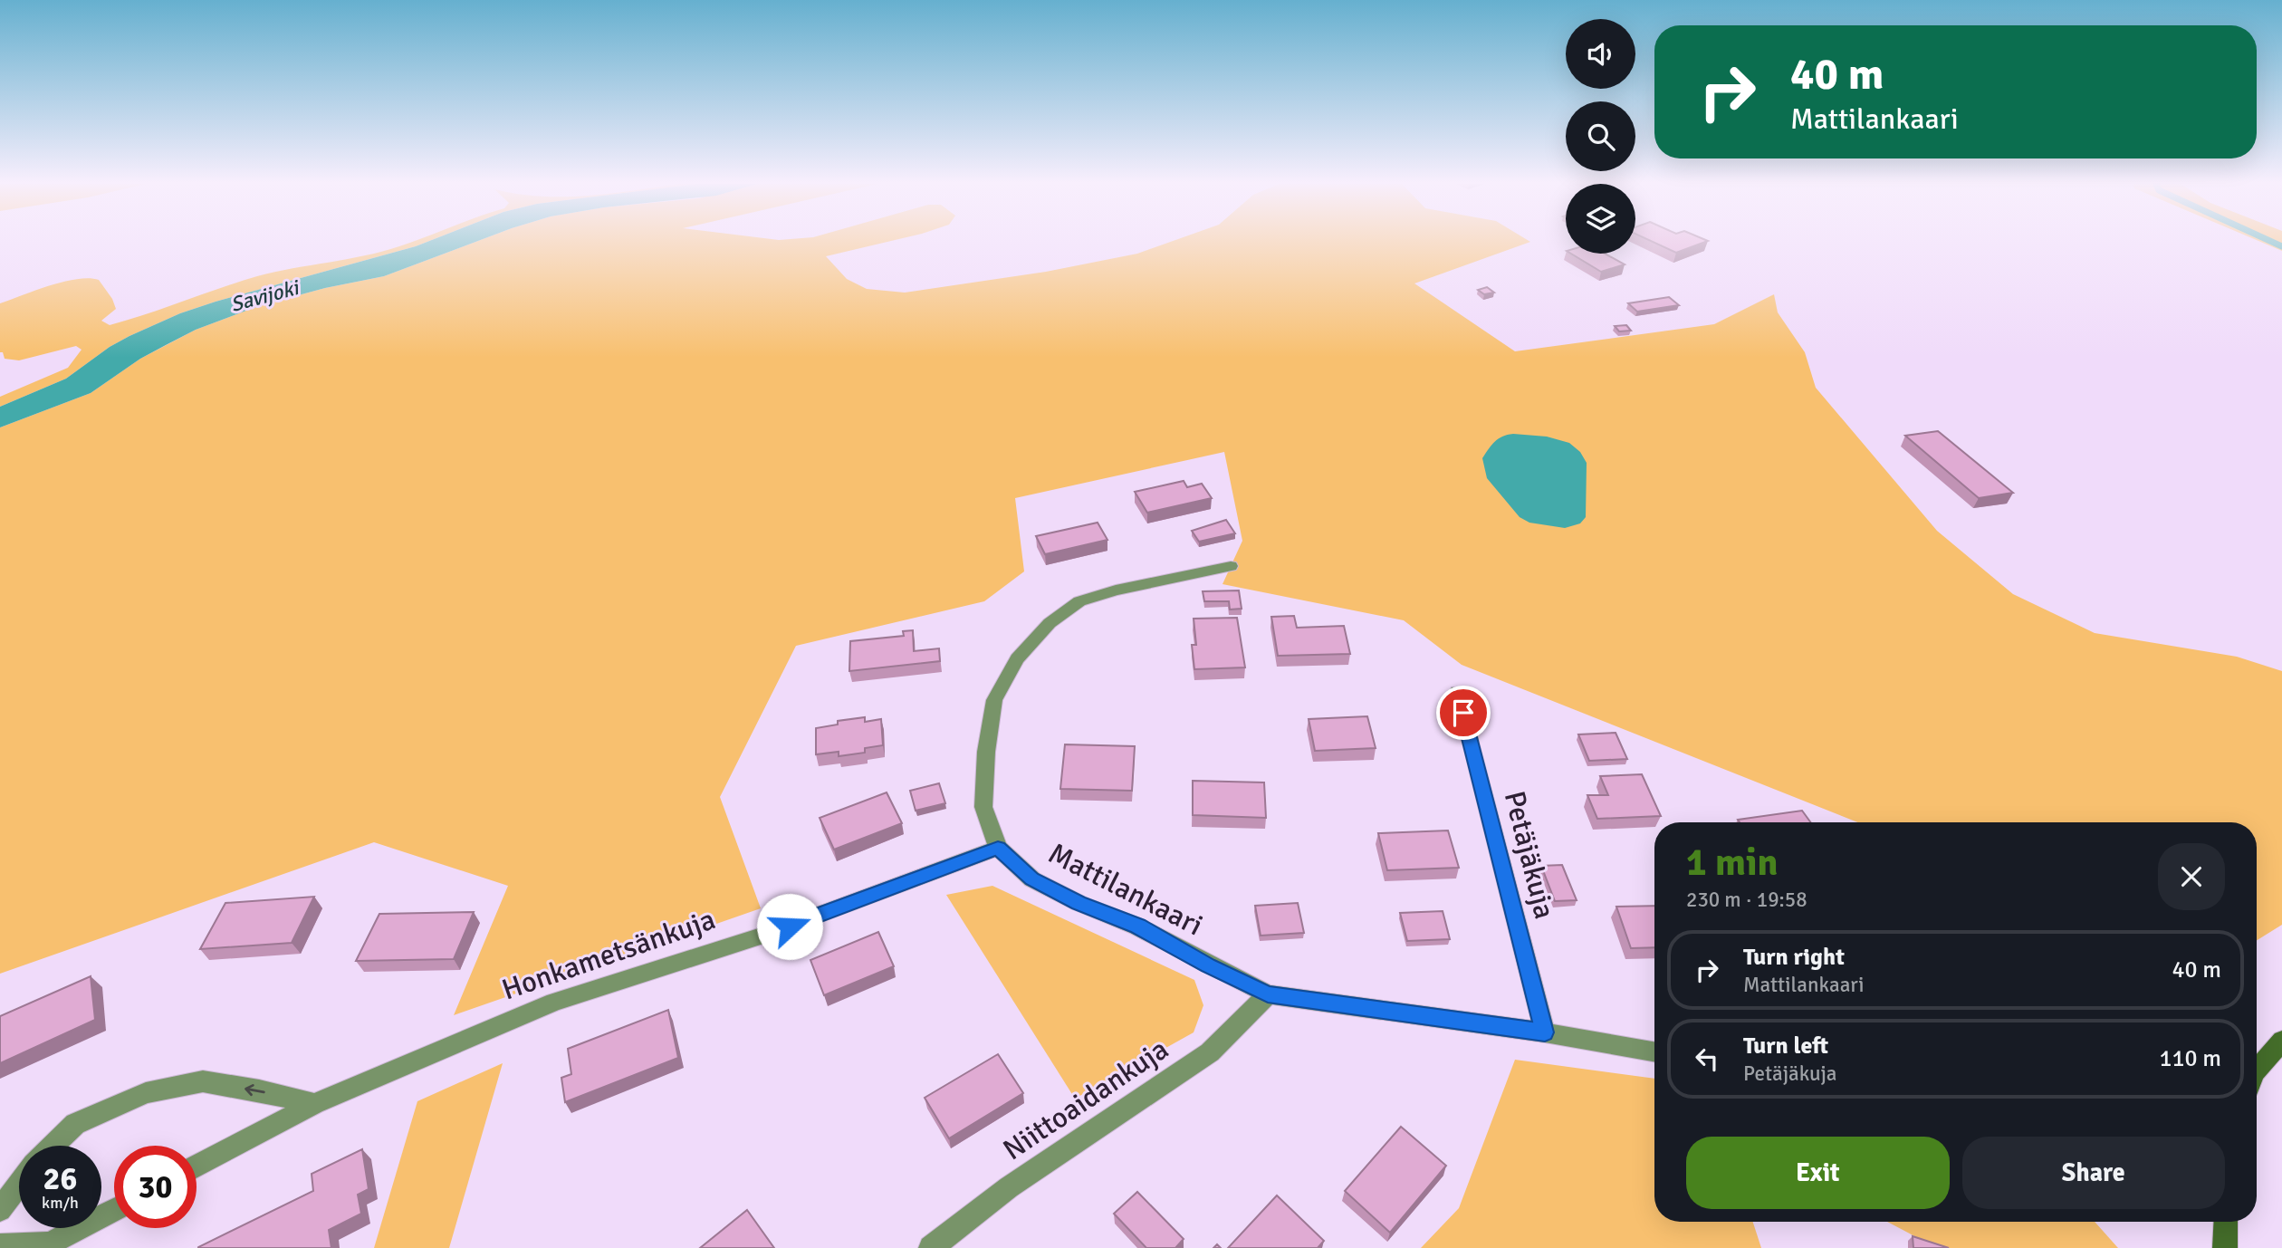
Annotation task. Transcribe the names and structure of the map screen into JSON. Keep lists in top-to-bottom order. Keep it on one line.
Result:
{"streets":{"street":["Petäjäkuja","Mattilankaari","Honkametsänkuja","Niittoaidankuja"]},"crossings":[["Petäjäkuja","Mattilankaari"],["Mattilankaari","Honkametsänkuja"],["Mattilankaari","Niittoaidankuja"]],"water":["Savijoki"],"page":{"turn":["40 m","Mattilankaari"],"heading":["1 min","230 m · 19:58"],"list":[{"name":"Turn right","note":"Mattilankaari","value":"40 m"},{"name":"Turn left","note":"Petäjäkuja","value":"110 m"}],"buttons":["Exit","Share"],"speed":"26 km/h","limit":"30"}}
